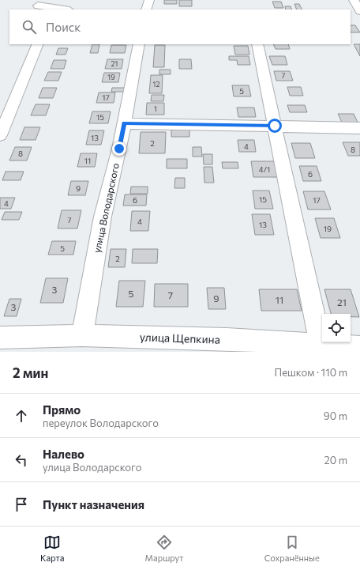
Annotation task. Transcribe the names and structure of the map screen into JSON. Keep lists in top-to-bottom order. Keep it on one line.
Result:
{"streets":{"street":["улица Володарского","улица Щепкина"]},"crossings":[["улица Володарского","улица Щепкина"]],"house_numbers":["21","7","19","12","5","17","1","15","13","2","4","8","8","11","4/1","6","9","15","6","17","4","7","4","13","19","5","2","3","5","7","9","11","21","3"],"page":{"search":"Поиск","heading":["2 мин","Пешком · 110 m"],"list":[["Прямо","переулок Володарского","90 m"],["Налево","улица Володарского","20 m"],"Пункт назначения"],"nav":["Карта","Маршрут","Сохранённые"]}}
